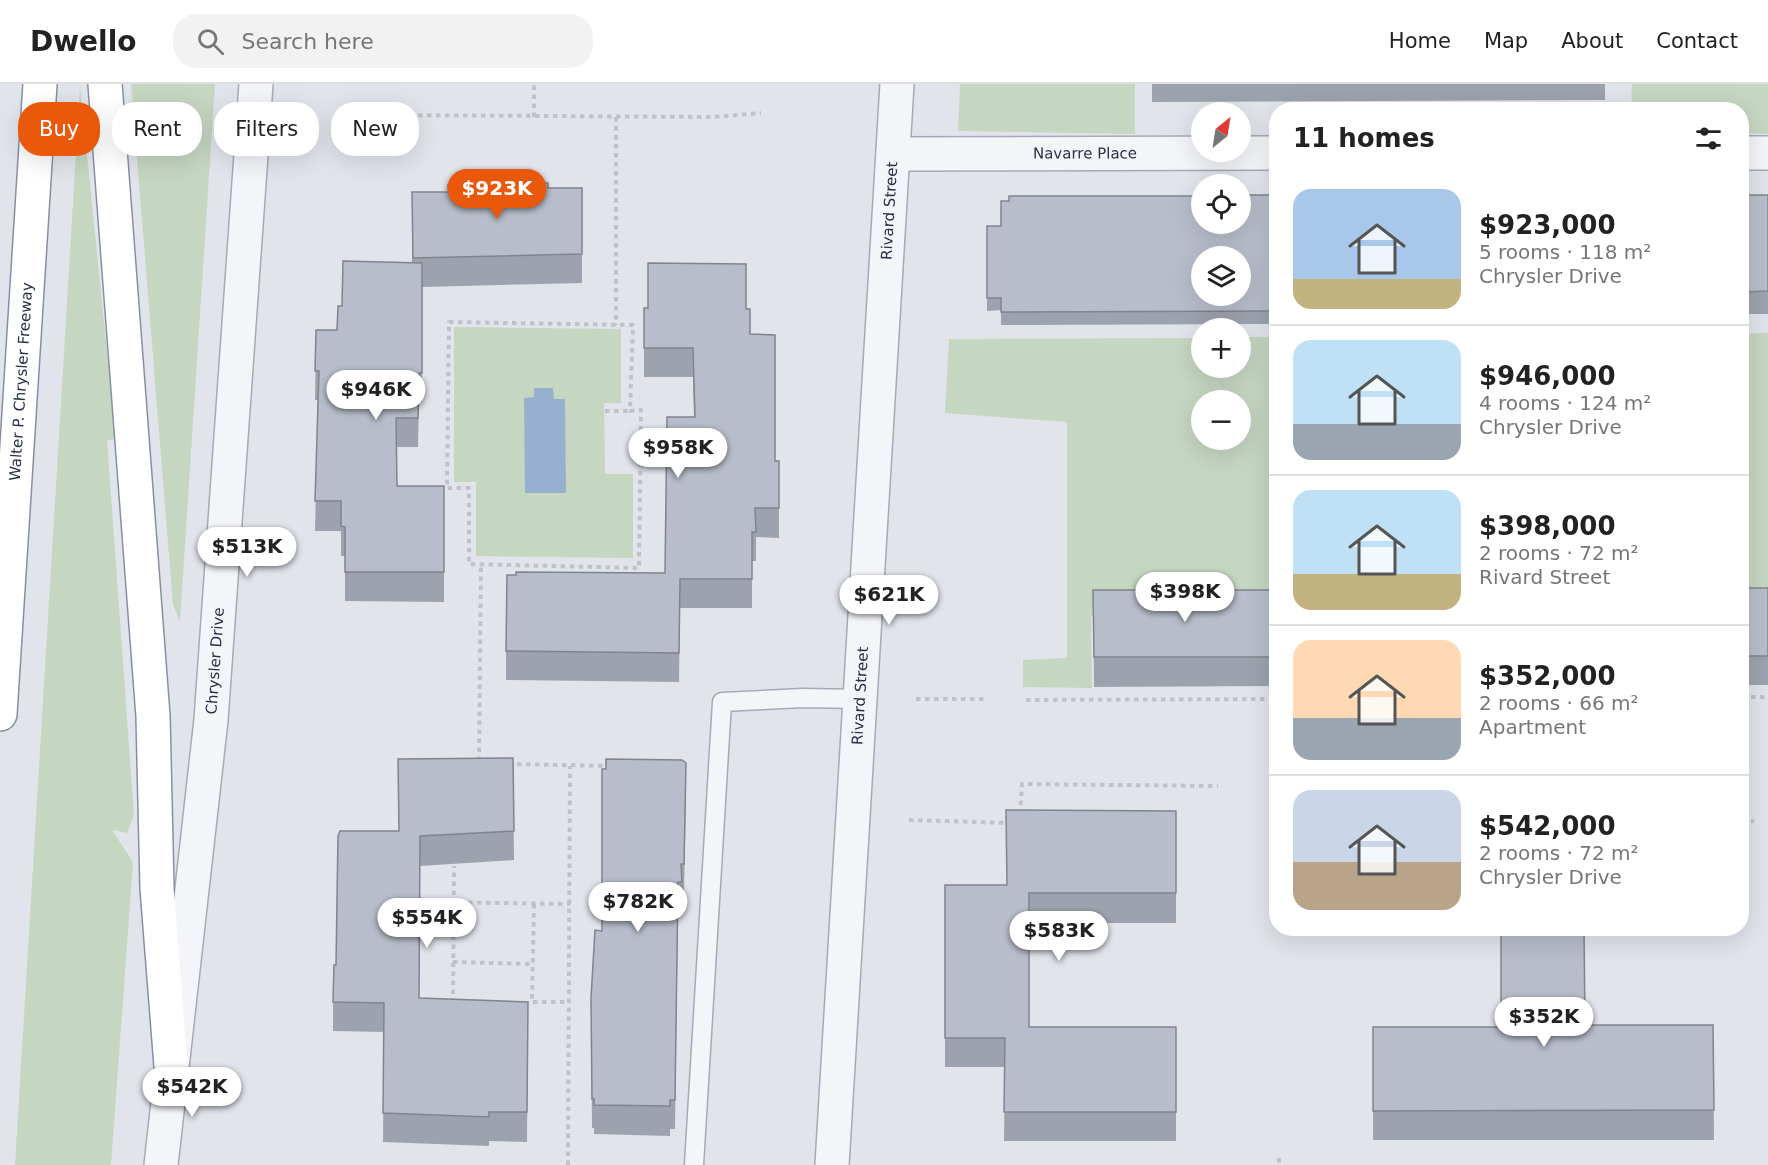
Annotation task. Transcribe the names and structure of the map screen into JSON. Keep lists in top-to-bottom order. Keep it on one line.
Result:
{"streets":{"highway":["Walter P. Chrysler Freeway"],"street":["Navarre Place","Rivard Street","Chrysler Drive"]},"crossings":[["Navarre Place","Rivard Street"]],"north":"top right","page":{"header":"Dwello","search":"Search here","nav":["Home","Map","About","Contact"],"map_buttons":["+","−"],"chip":["Buy","Rent","Filters","New"],"heading":"11 homes","price":["$923K","$946K","$958K","$513K","$398K","$621K","$782K","$554K","$583K","$352K","$542K"],"list":[{"name":"$923,000","note":"5 rooms · 118 m² · Chrysler Drive"},{"name":"$946,000","note":"4 rooms · 124 m² · Chrysler Drive"},{"name":"$398,000","note":"2 rooms · 72 m² · Rivard Street"},{"name":"$352,000","note":"2 rooms · 66 m² · Apartment"},{"name":"$542,000","note":"2 rooms · 72 m² · Chrysler Drive"}]}}
